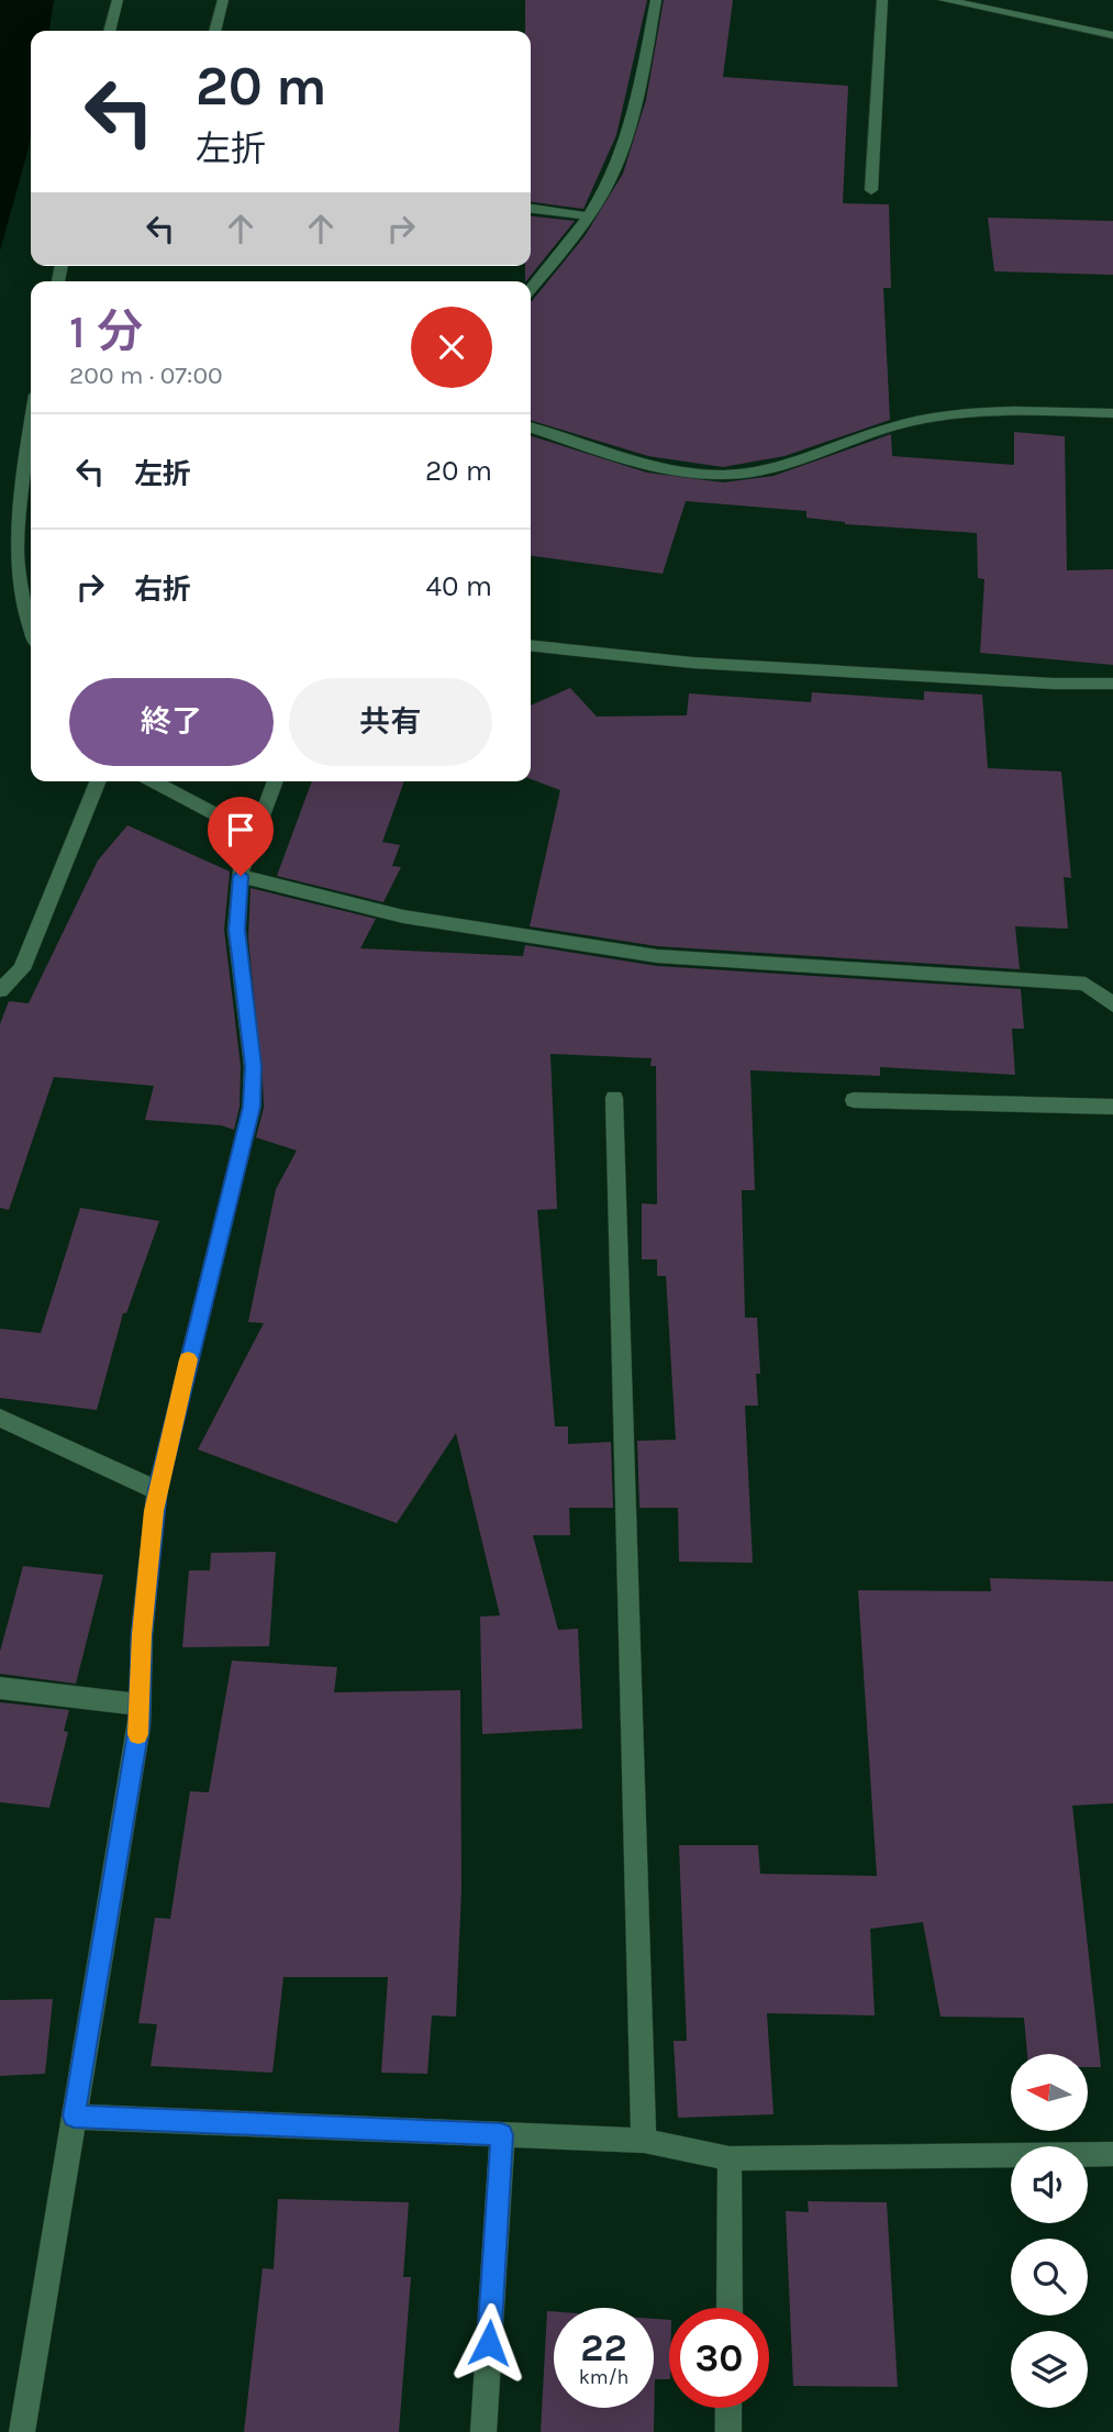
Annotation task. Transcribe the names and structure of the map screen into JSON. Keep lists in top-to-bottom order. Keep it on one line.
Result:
{"north":"left","page":{"turn":["20 m","左折"],"heading":["1 分","200 m · 07:00"],"list":[{"name":"左折","value":"20 m"},{"name":"右折","value":"40 m"}],"buttons":["終了","共有"],"speed":"22 km/h","limit":"30"}}
